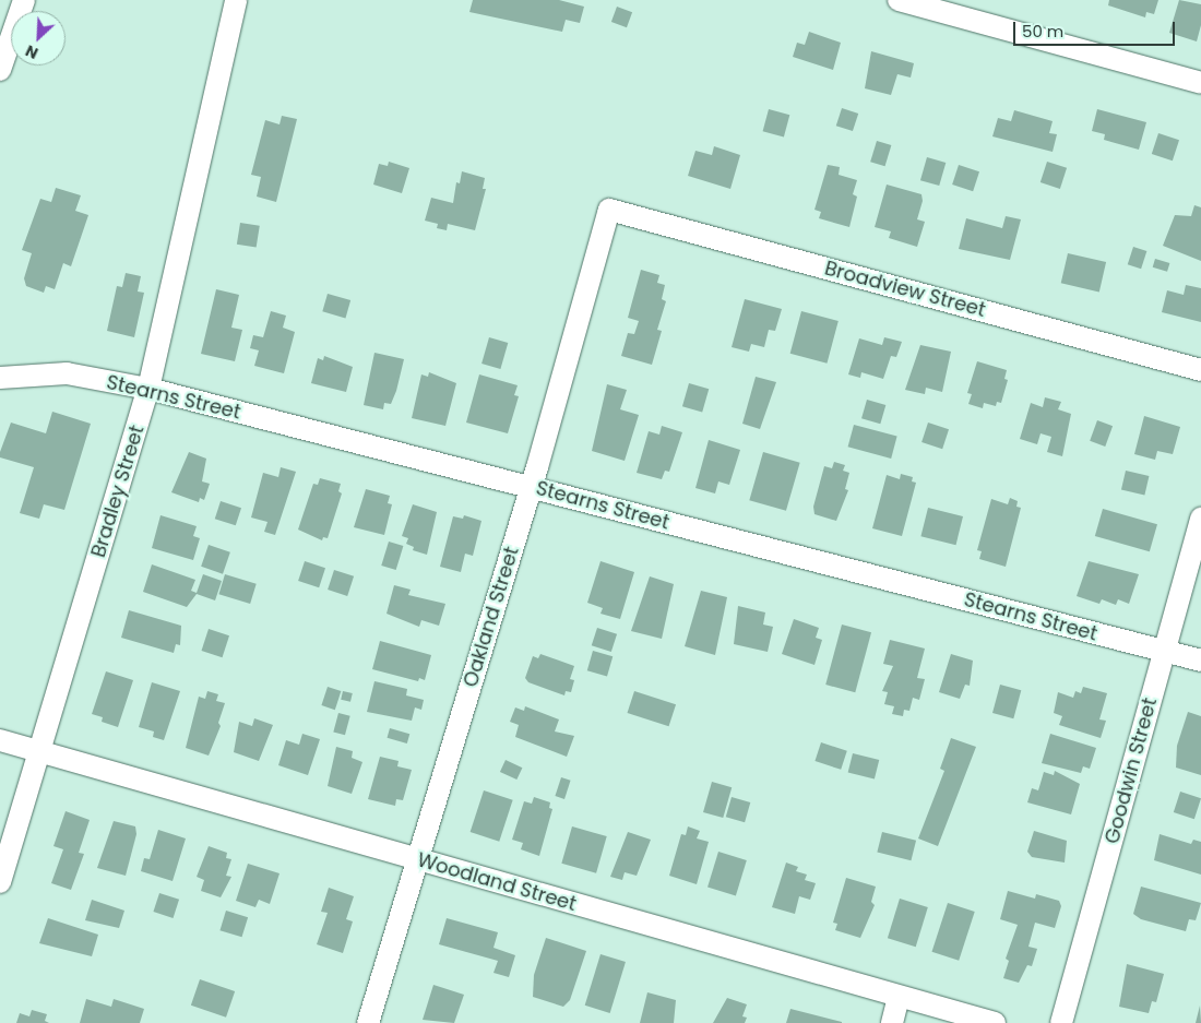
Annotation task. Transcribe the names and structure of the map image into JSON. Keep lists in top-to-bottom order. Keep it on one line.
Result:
{"streets":{"street":["Broadview Street","Stearns Street","Bradley Street","Oakland Street","Goodwin Street","Woodland Street"]},"crossings":[["Broadview Street","Oakland Street"],["Stearns Street","Bradley Street"],["Stearns Street","Oakland Street"],["Stearns Street","Goodwin Street"],["Bradley Street","Woodland Street"],["Oakland Street","Woodland Street"]],"scale_bar":"50 m","north":"bottom left"}
